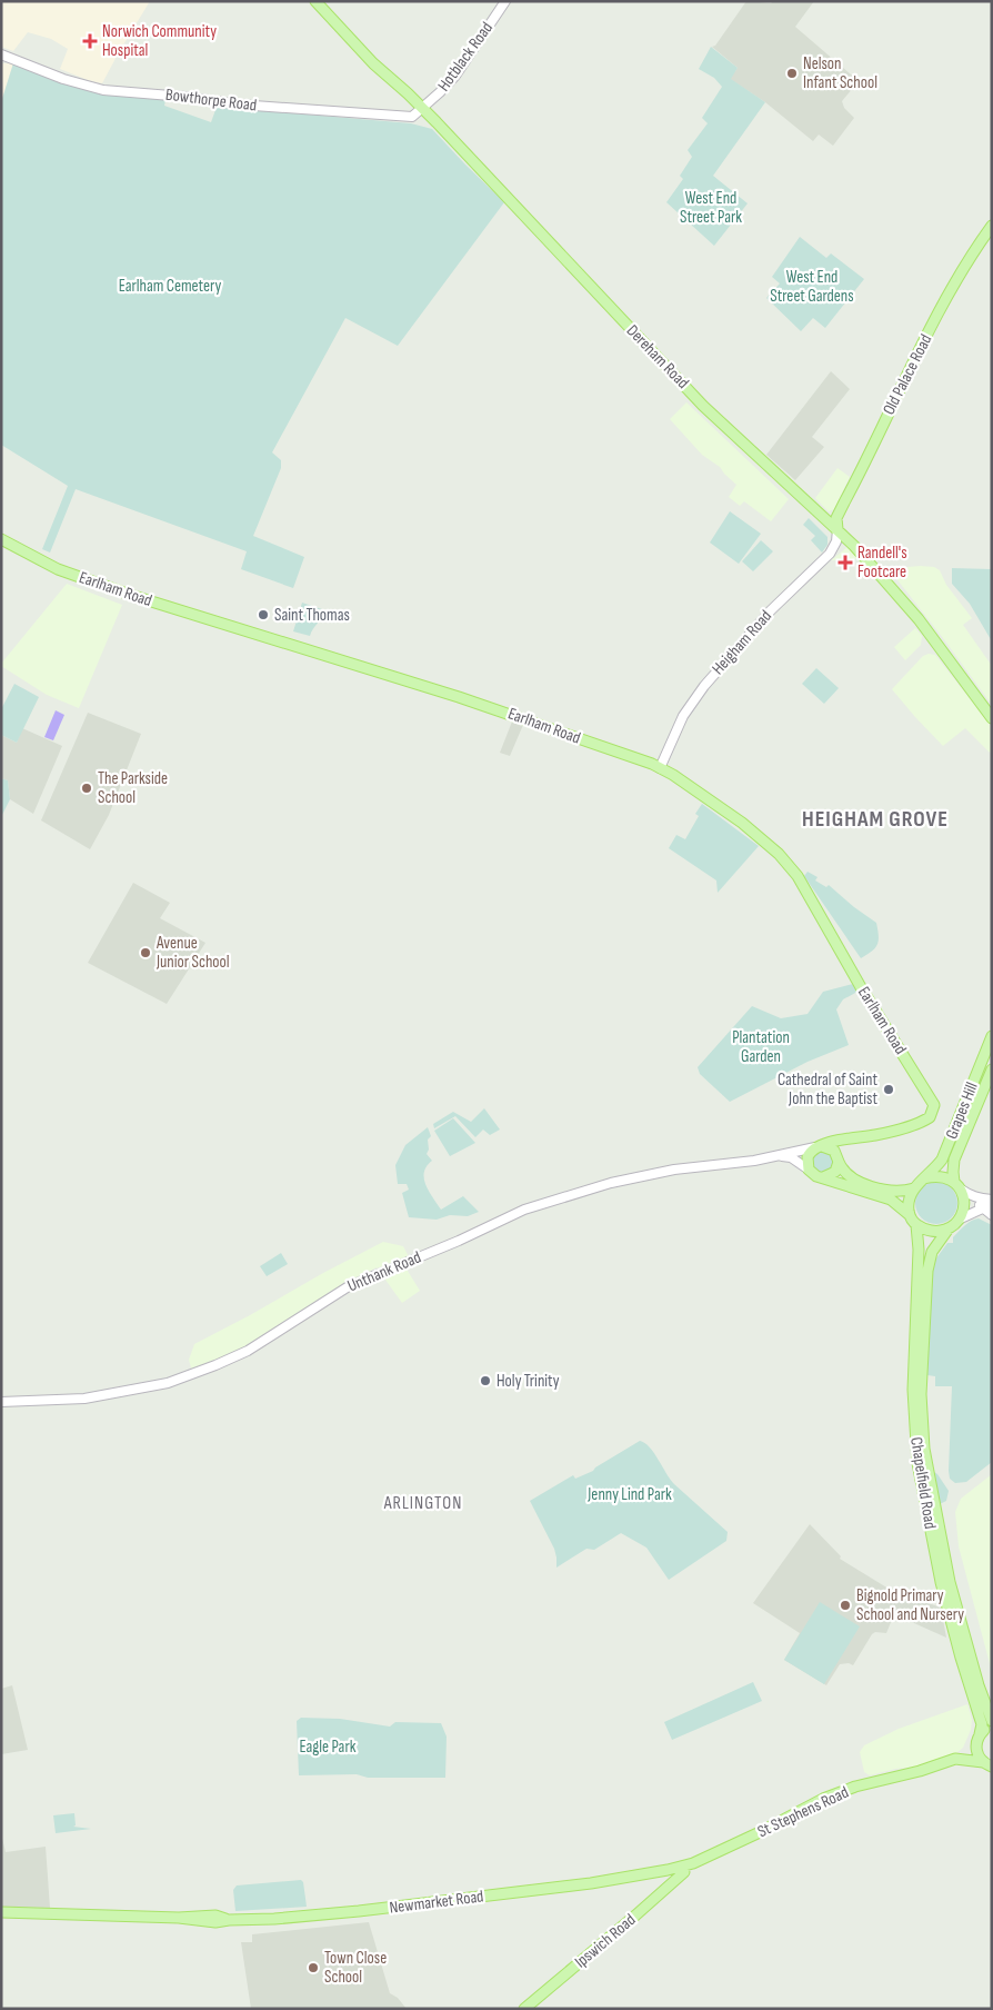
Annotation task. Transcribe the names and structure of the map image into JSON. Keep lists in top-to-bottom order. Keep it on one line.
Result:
{"streets":{"main road":["Dereham Road","Old Palace Road","Earlham Road","Grapes Hill","Unthank Road","Chapelfield Road","St Stephens Road","Newmarket Road","Ipswich Road"],"street":["Hotblack Road","Bowthorpe Road","Heigham Road"]},"crossings":[["Hotblack Road","Bowthorpe Road"],["Hotblack Road","Dereham Road"],["Bowthorpe Road","Dereham Road"],["Dereham Road","Old Palace Road"],["Dereham Road","Heigham Road"],["Old Palace Road","Heigham Road"],["Earlham Road","Heigham Road"],["Earlham Road","Unthank Road"],["Grapes Hill","Chapelfield Road"],["St Stephens Road","Newmarket Road"],["St Stephens Road","Ipswich Road"]],"districts":["HEIGHAM GROVE","ARLINGTON"],"parks":["West End Street Park","West End Street Gardens","Earlham Cemetery","Plantation Garden","Jenny Lind Park","Eagle Park"],"places":{"health":["Norwich Community Hospital","Randell's Footcare"],"other":["Nelson Infant School","Saint Thomas","The Parkside School","Avenue Junior School","Cathedral of Saint John the Baptist","Holy Trinity","Bignold Primary School and Nursery","Town Close School"]}}
